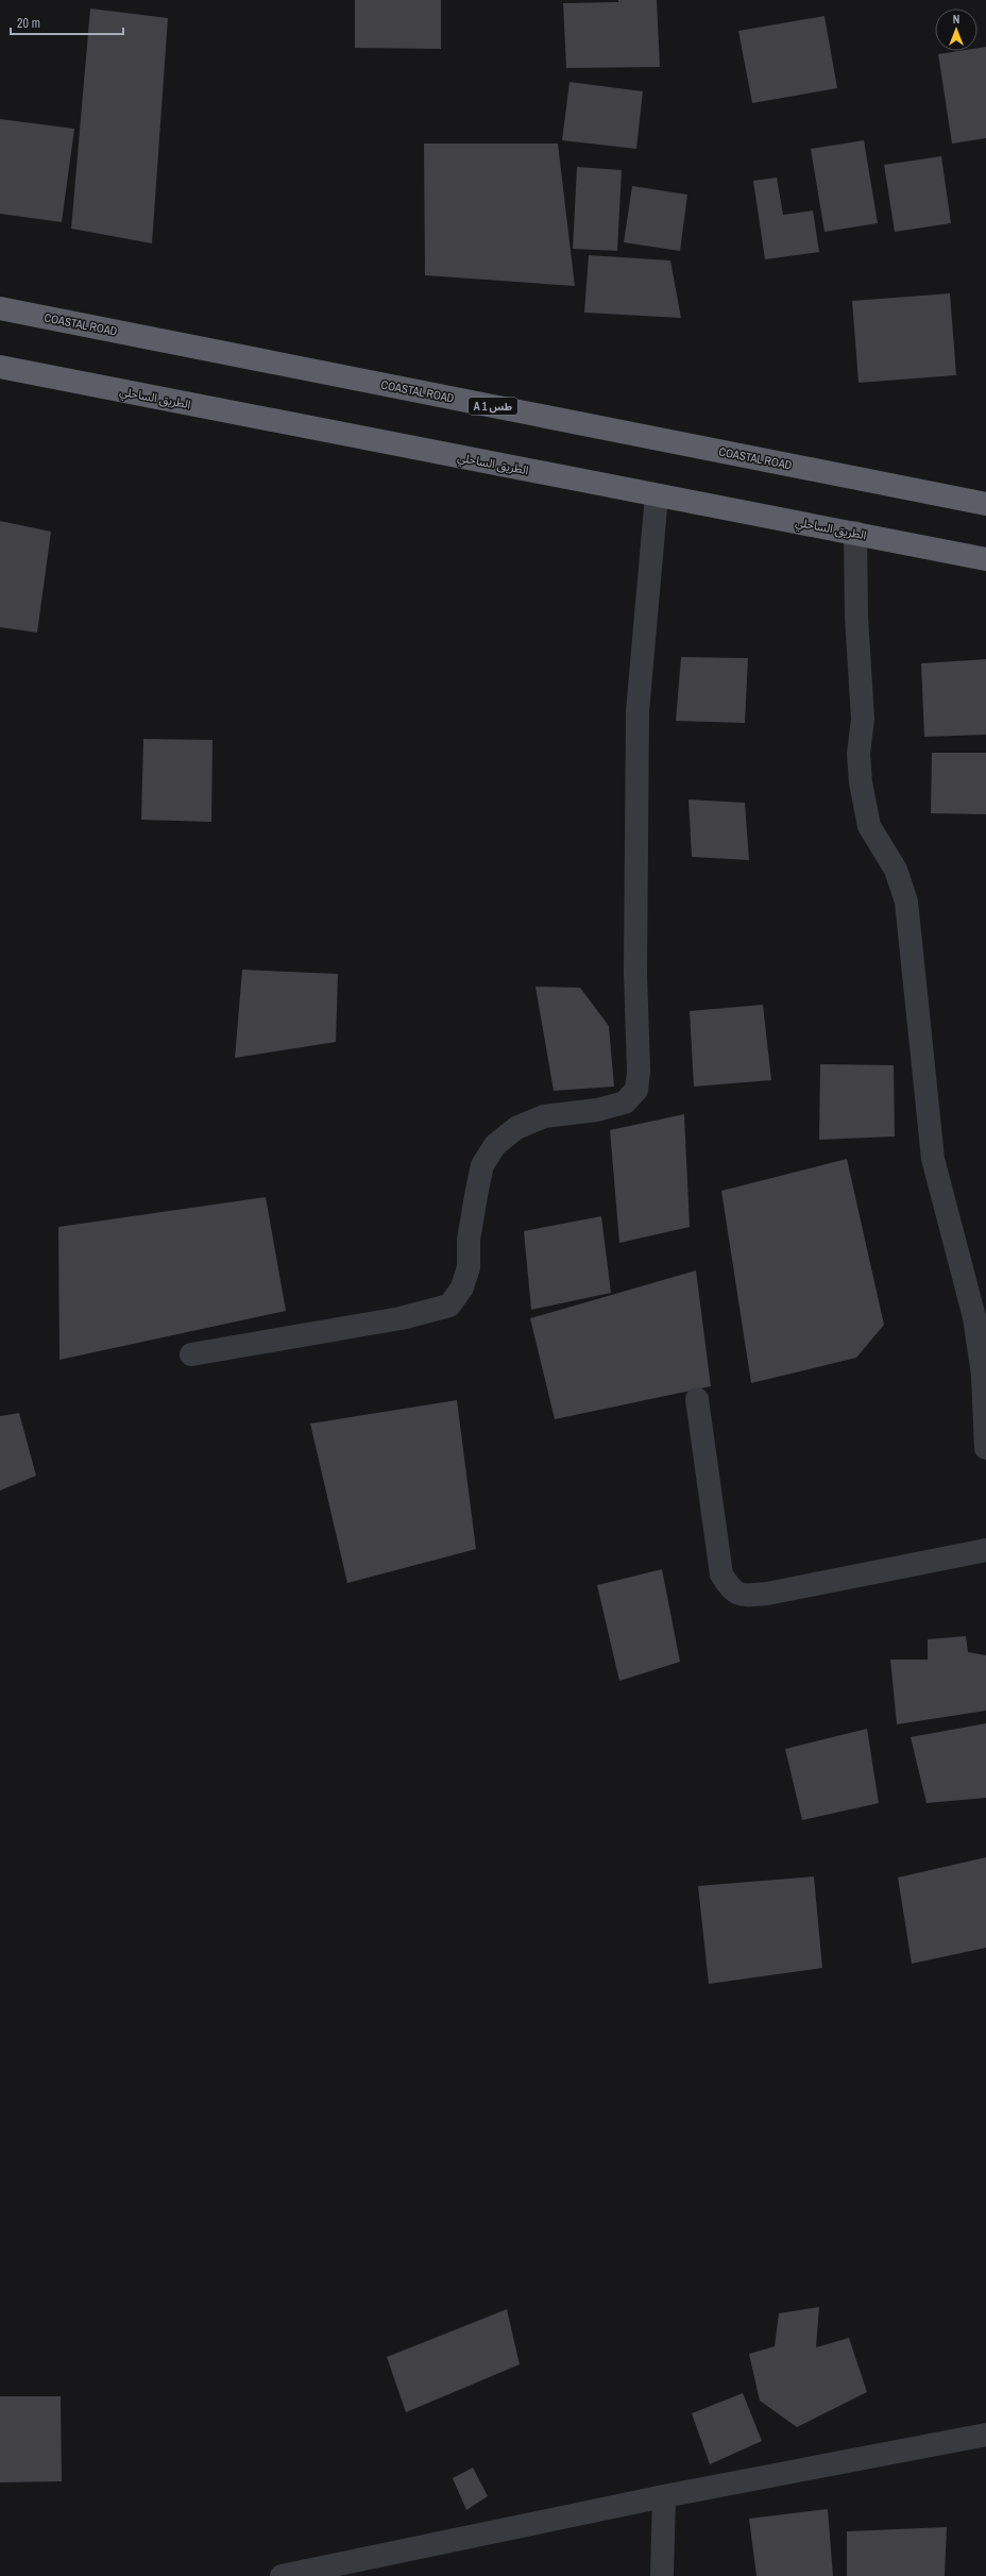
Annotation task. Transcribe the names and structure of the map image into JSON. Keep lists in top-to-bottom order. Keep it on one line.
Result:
{"streets":{"highway":["COASTAL ROAD","الطريق الساحلي","A 1 طس"]},"scale_bar":"20 m","north":"top"}
